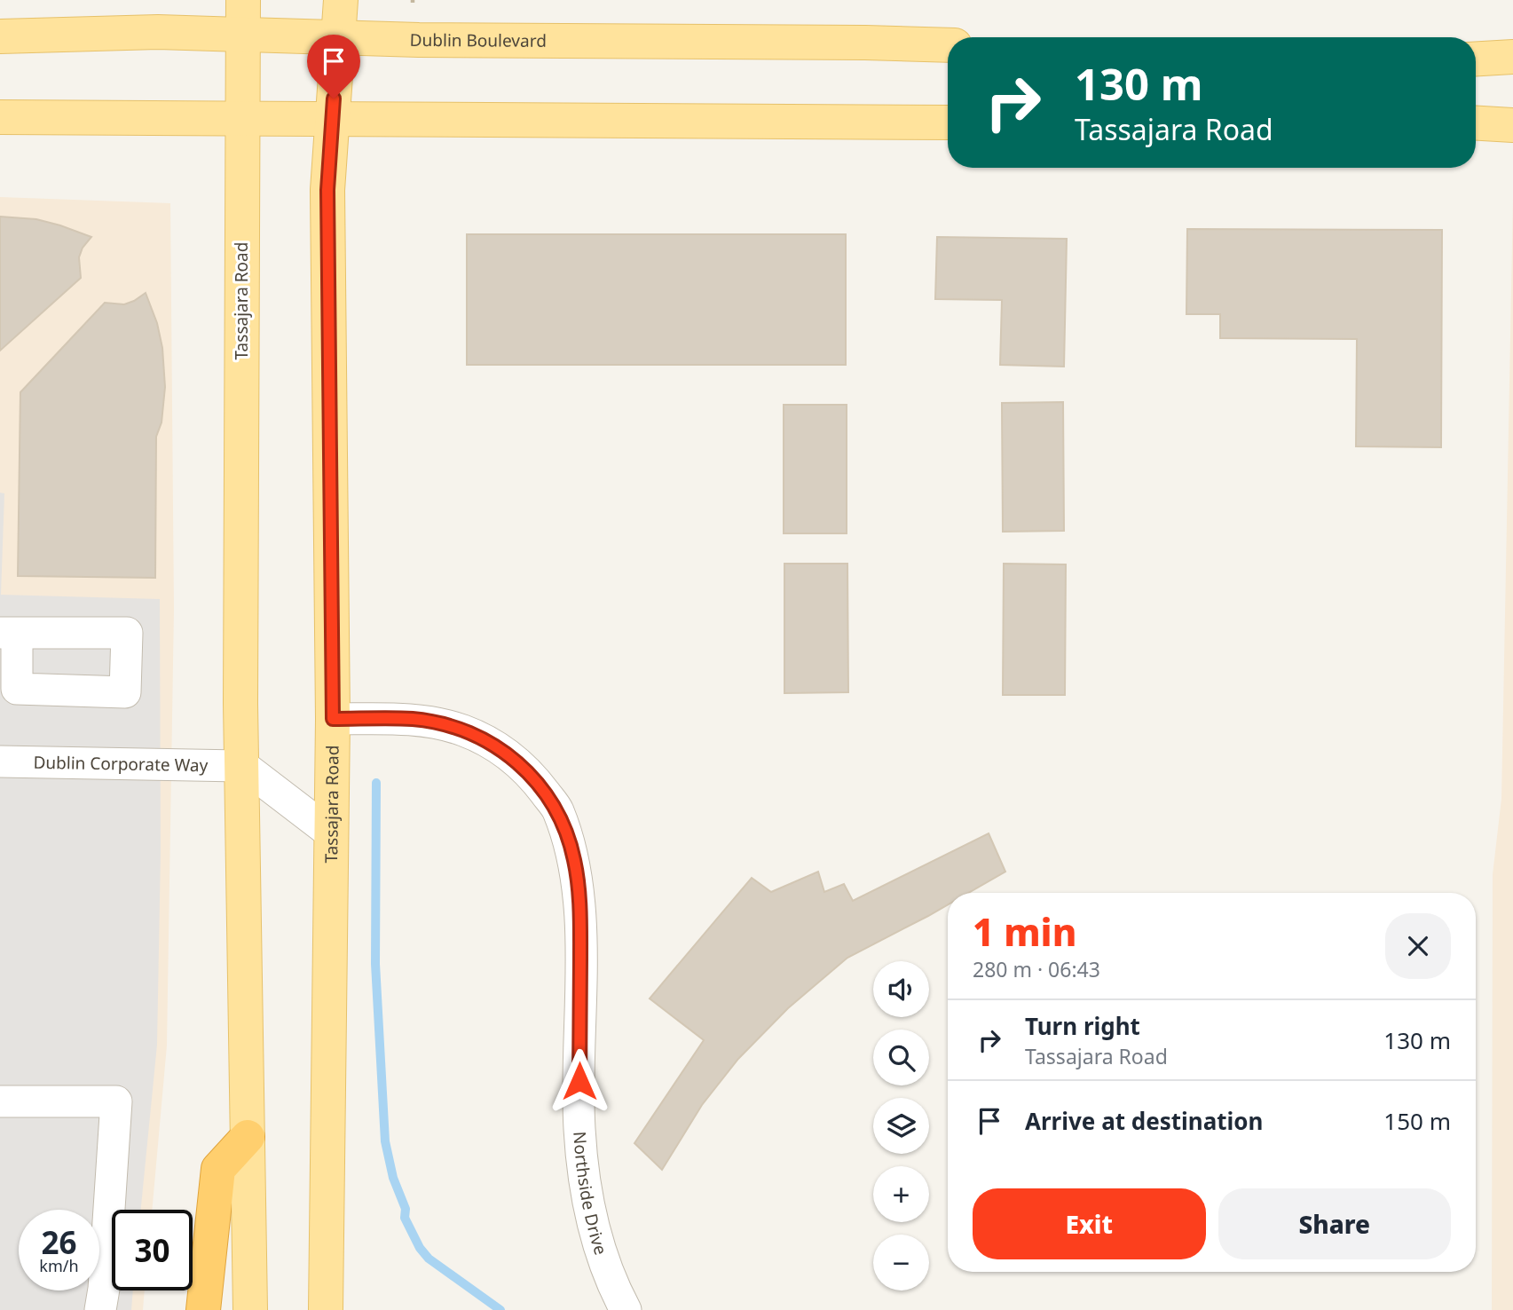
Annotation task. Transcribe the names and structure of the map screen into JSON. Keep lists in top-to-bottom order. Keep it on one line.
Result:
{"streets":{"main road":["Dublin Boulevard","Tassajara Road"],"street":["Dublin Corporate Way","Northside Drive"]},"crossings":[["Dublin Boulevard","Tassajara Road"],["Tassajara Road","Dublin Corporate Way"],["Tassajara Road","Northside Drive"]],"page":{"turn":["130 m","Tassajara Road"],"heading":["1 min","280 m · 06:43"],"map_buttons":["+","−"],"list":[{"name":"Turn right","note":"Tassajara Road","value":"130 m"},{"name":"Arrive at destination","value":"150 m"}],"buttons":["Exit","Share"],"speed":"26 km/h","limit":"30"}}
